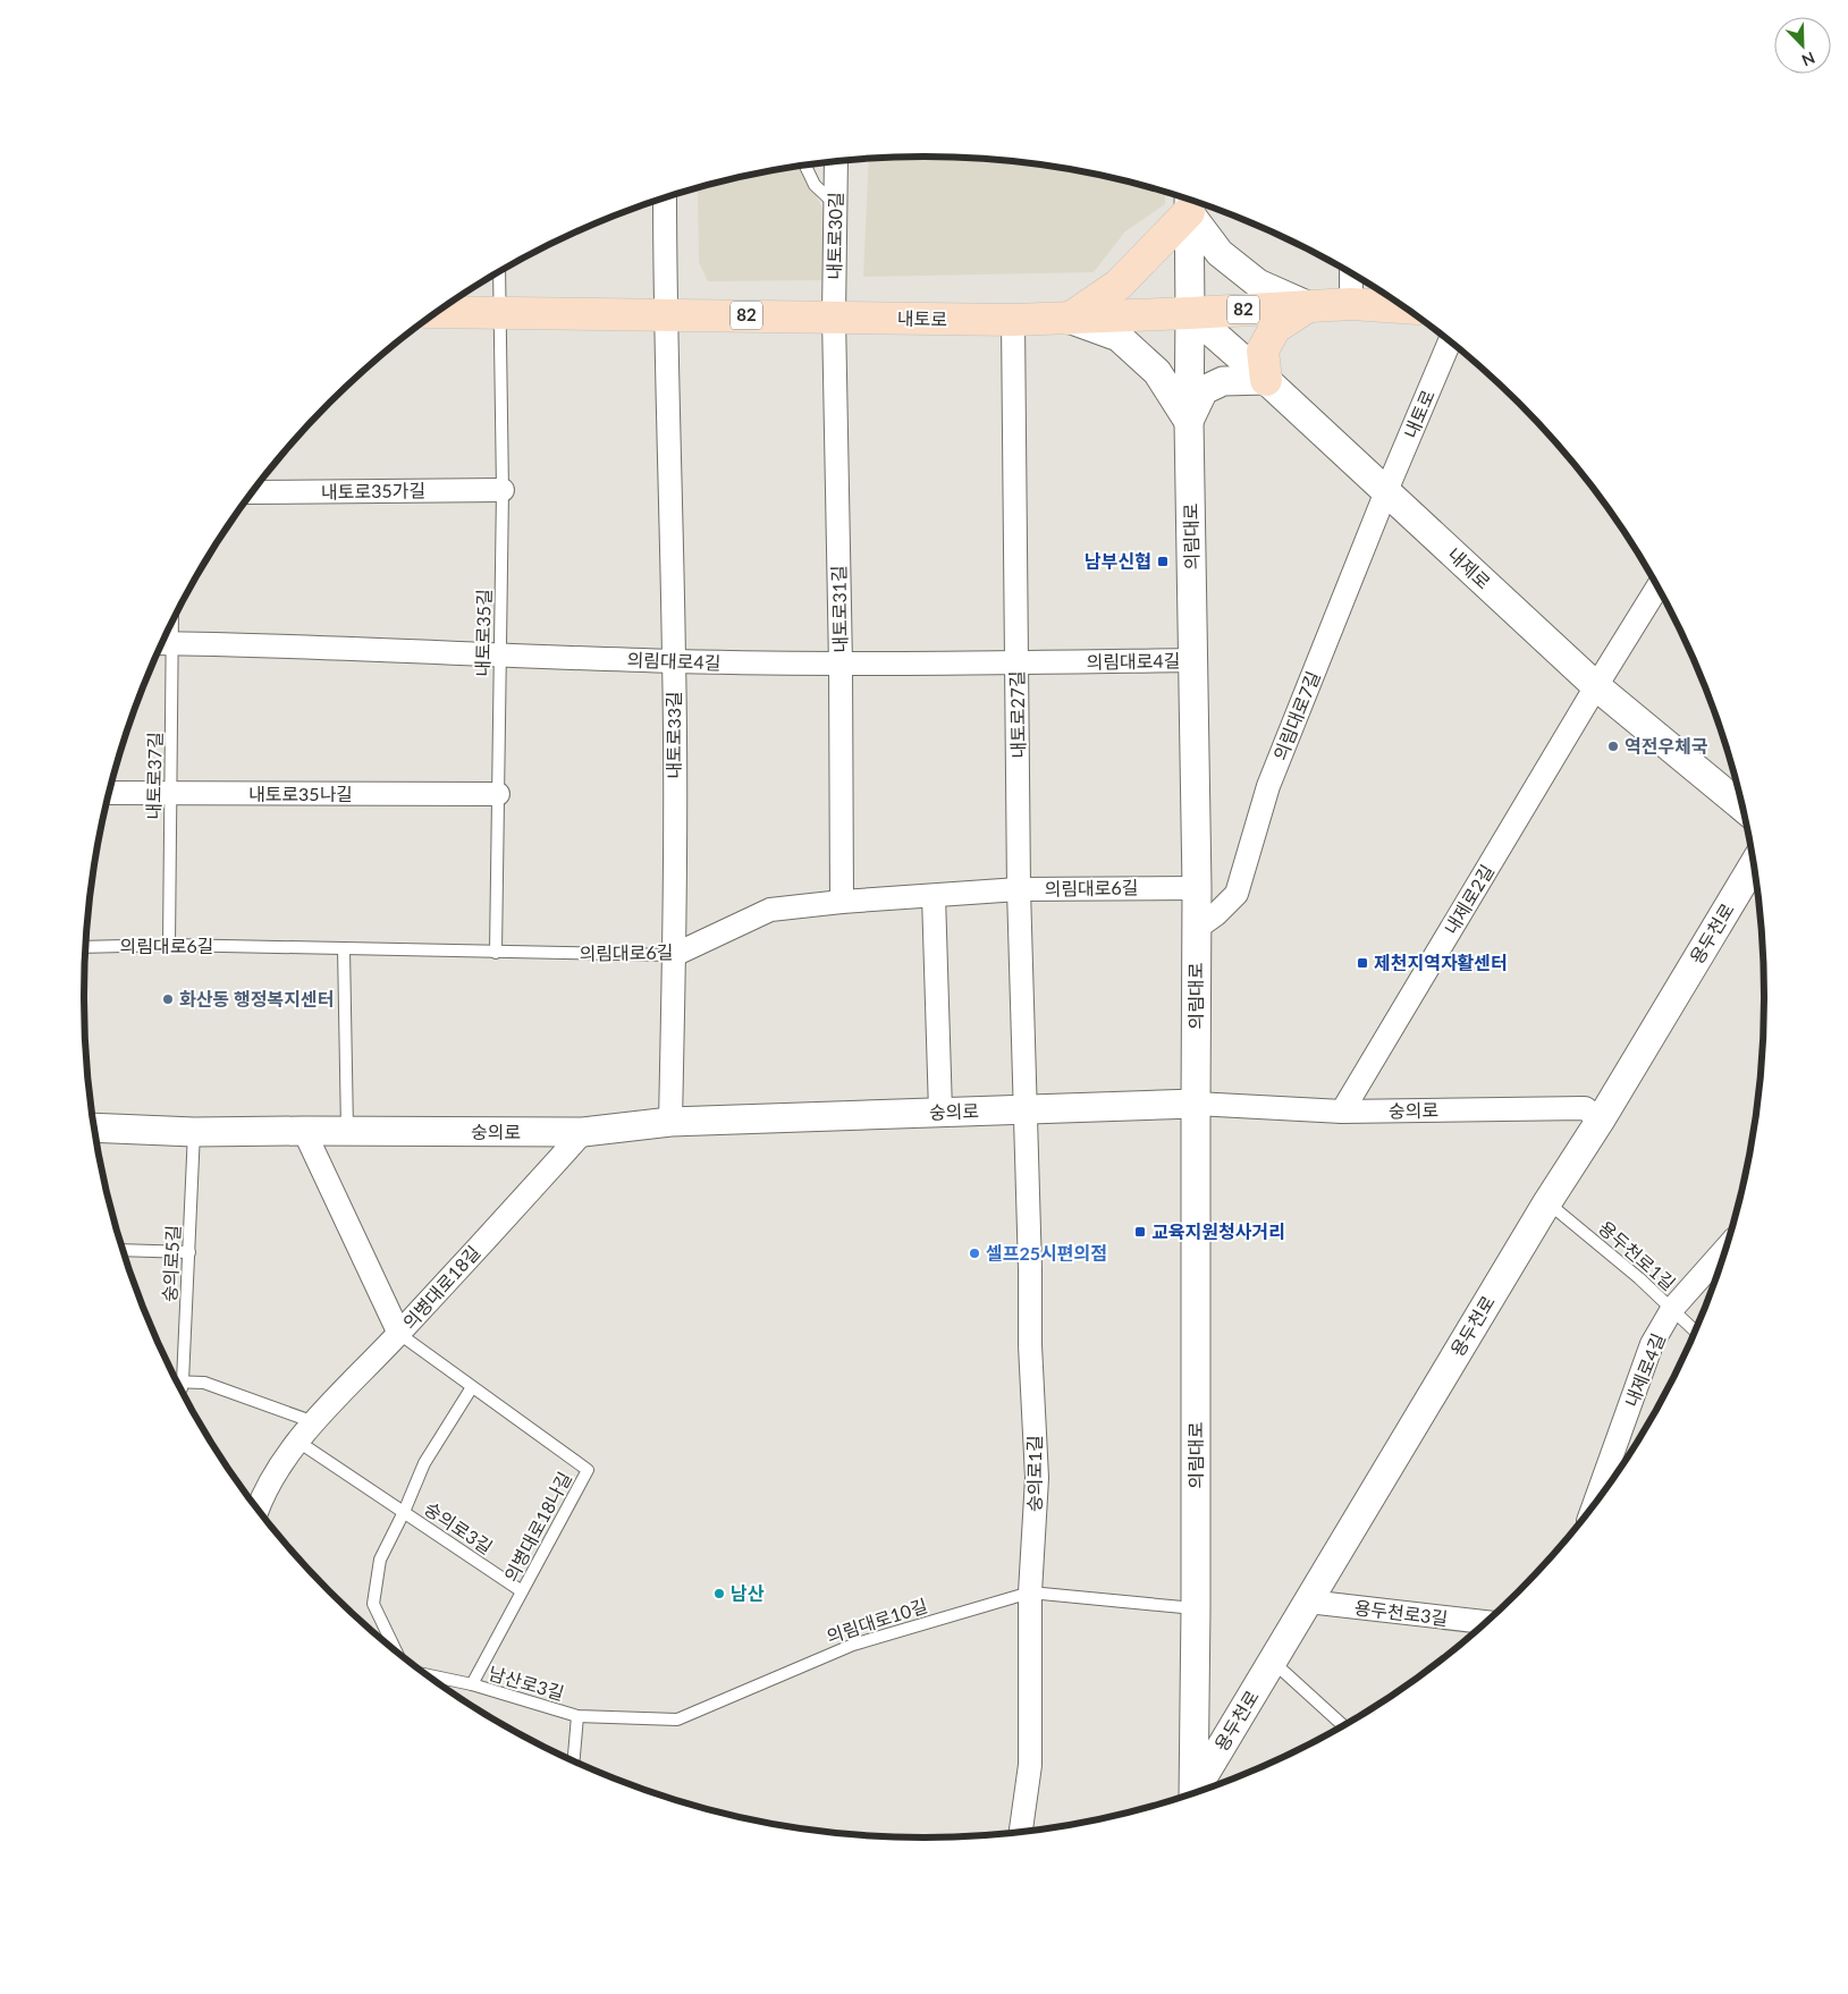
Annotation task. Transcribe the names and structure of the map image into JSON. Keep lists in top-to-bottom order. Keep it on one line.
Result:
{"streets":{"main road":["82","내토로"],"street":["내토로30길","내토로35가길","의림대로","내제로","내토로31길","의림대로4길","내토로27길","의림대로7길","내토로33길","내토로35나길","의림대로6길","내제로2길","용두천로","숭의로","의병대로18길","내제로4길","숭의로1길","용두천로3길"],"lane":["내토로35길","내토로37길","용두천로1길","숭의로5길","의병대로18나길","숭의로3길","의림대로10길","남산로3길"]},"crossings":[["내토로30길","내토로"],["내토로30길","내토로31길"],["내토로","의림대로"],["내토로","내제로"],["내토로","내토로31길"],["내토로","내토로35길"],["내토로","내토로27길"],["내토로","의림대로7길"],["내토로","내토로33길"],["내토로35가길","내토로35길"],["의림대로","내제로"],["의림대로","의림대로4길"],["의림대로","의림대로7길"],["의림대로","의림대로6길"],["의림대로","숭의로"],["의림대로","의림대로10길"],["내제로","의림대로7길"],["내제로","내제로2길"],["내토로31길","의림대로4길"],["내토로31길","의림대로6길"],["내토로35길","의림대로4길"],["내토로35길","내토로35나길"],["내토로35길","의림대로6길"],["의림대로4길","내토로27길"],["의림대로4길","내토로33길"],["의림대로4길","내토로37길"],["내토로27길","의림대로6길"],["내토로27길","숭의로"],["내토로27길","숭의로1길"],["내토로33길","의림대로6길"],["내토로33길","숭의로"],["내토로37길","내토로35나길"],["내토로37길","의림대로6길"],["내제로2길","숭의로"],["용두천로","숭의로"],["용두천로","용두천로1길"],["용두천로","용두천로3길"],["숭의로","숭의로5길"],["숭의로","의병대로18길"],["숭의로","숭의로1길"],["용두천로1길","내제로4길"],["의병대로18길","의병대로18나길"],["숭의로1길","의림대로10길"],["의병대로18나길","숭의로3길"],["의병대로18나길","남산로3길"],["의림대로10길","남산로3길"]],"places":{"transit":["남부신협","제천지역자활센터","교육지원청사거리"],"other":["역전우체국","화산동 행정복지센터","셀프25시편의점","남산"]},"north":"bottom right"}
